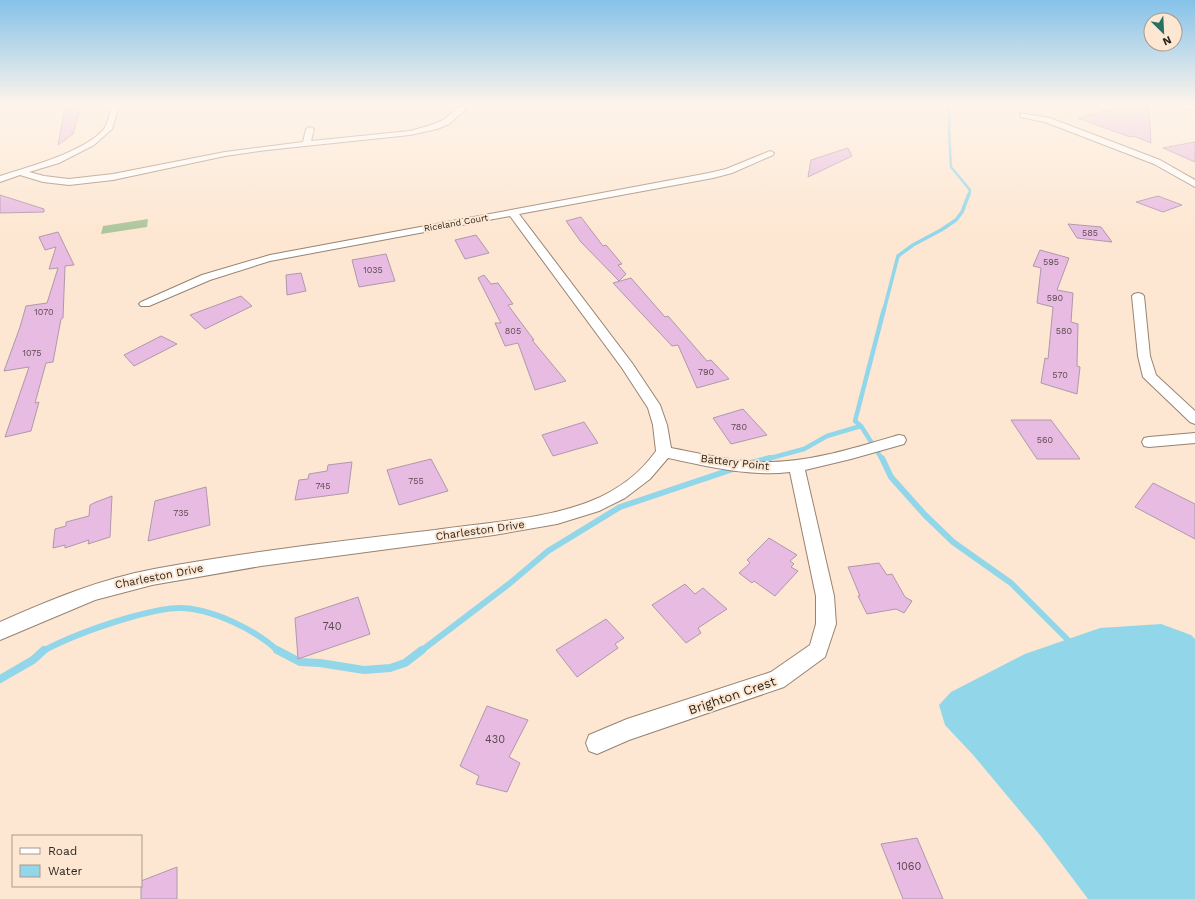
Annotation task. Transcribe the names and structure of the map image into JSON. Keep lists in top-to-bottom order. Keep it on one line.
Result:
{"streets":{"street":["Riceland Court","Battery Point","Charleston Drive","Brighton Crest"]},"crossings":[["Battery Point","Charleston Drive"],["Battery Point","Brighton Crest"]],"house_numbers":["585","595","1035","590","1070","805","580","1075","790","570","780","560","755","745","735","740","430","1060"],"legend":["Road","Water"],"north":"bottom right"}
